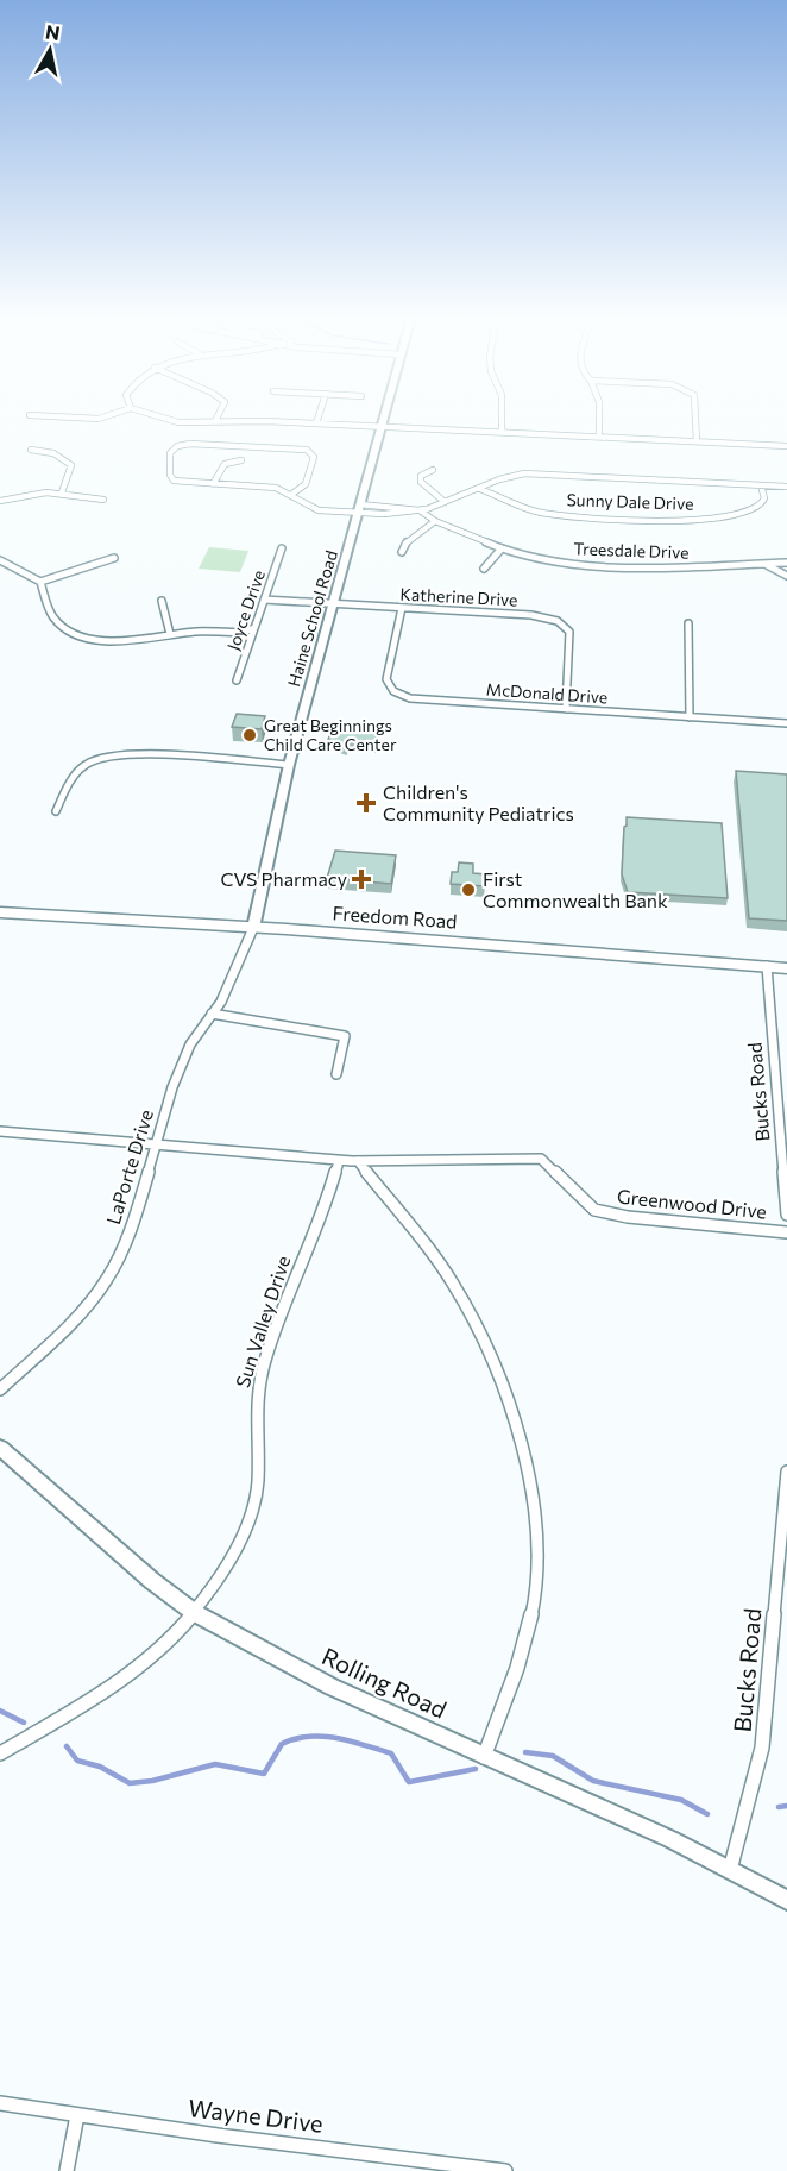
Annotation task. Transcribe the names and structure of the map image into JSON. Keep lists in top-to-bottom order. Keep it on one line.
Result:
{"streets":{"main road":["Freedom Road"],"street":["Sunny Dale Drive","Treesdale Drive","Katherine Drive","Joyce Drive","Haine School Road","McDonald Drive","Bucks Road","LaPorte Drive","Greenwood Drive","Sun Valley Drive","Rolling Road","Wayne Drive"]},"crossings":[["Katherine Drive","Joyce Drive"],["Katherine Drive","Haine School Road"],["Katherine Drive","McDonald Drive"],["Haine School Road","Freedom Road"],["Haine School Road","LaPorte Drive"],["Freedom Road","Bucks Road"],["Freedom Road","LaPorte Drive"],["Bucks Road","Rolling Road"],["LaPorte Drive","Greenwood Drive"],["Greenwood Drive","Sun Valley Drive"],["Sun Valley Drive","Rolling Road"]],"places":{"other":["Great Beginnings Child Care Center","First Commonwealth Bank"],"health":["Children's Community Pediatrics","CVS Pharmacy"]},"north":"top"}
